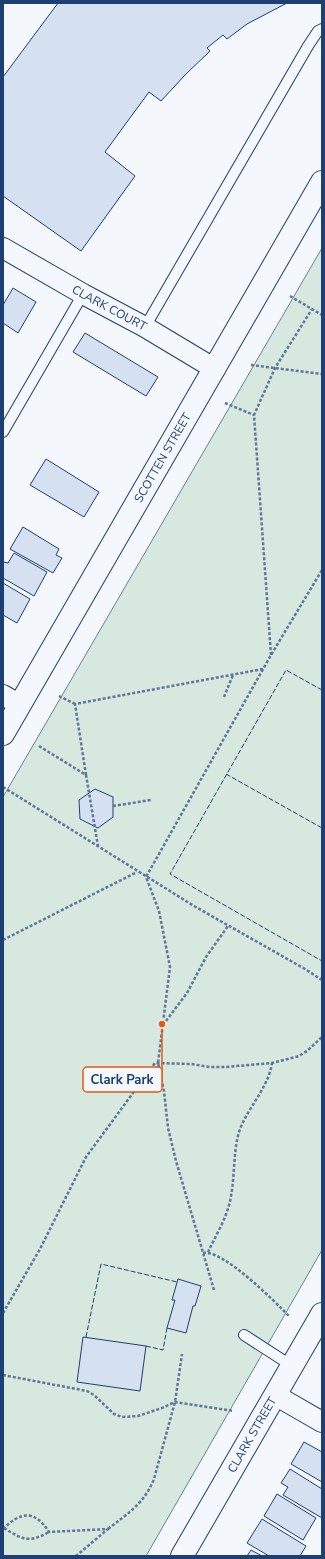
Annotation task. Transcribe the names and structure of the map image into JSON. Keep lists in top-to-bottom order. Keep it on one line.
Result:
{"streets":{"street":["CLARK COURT","SCOTTEN STREET","CLARK STREET"]},"crossings":[["CLARK COURT","SCOTTEN STREET"]],"places":["Clark Park"]}
